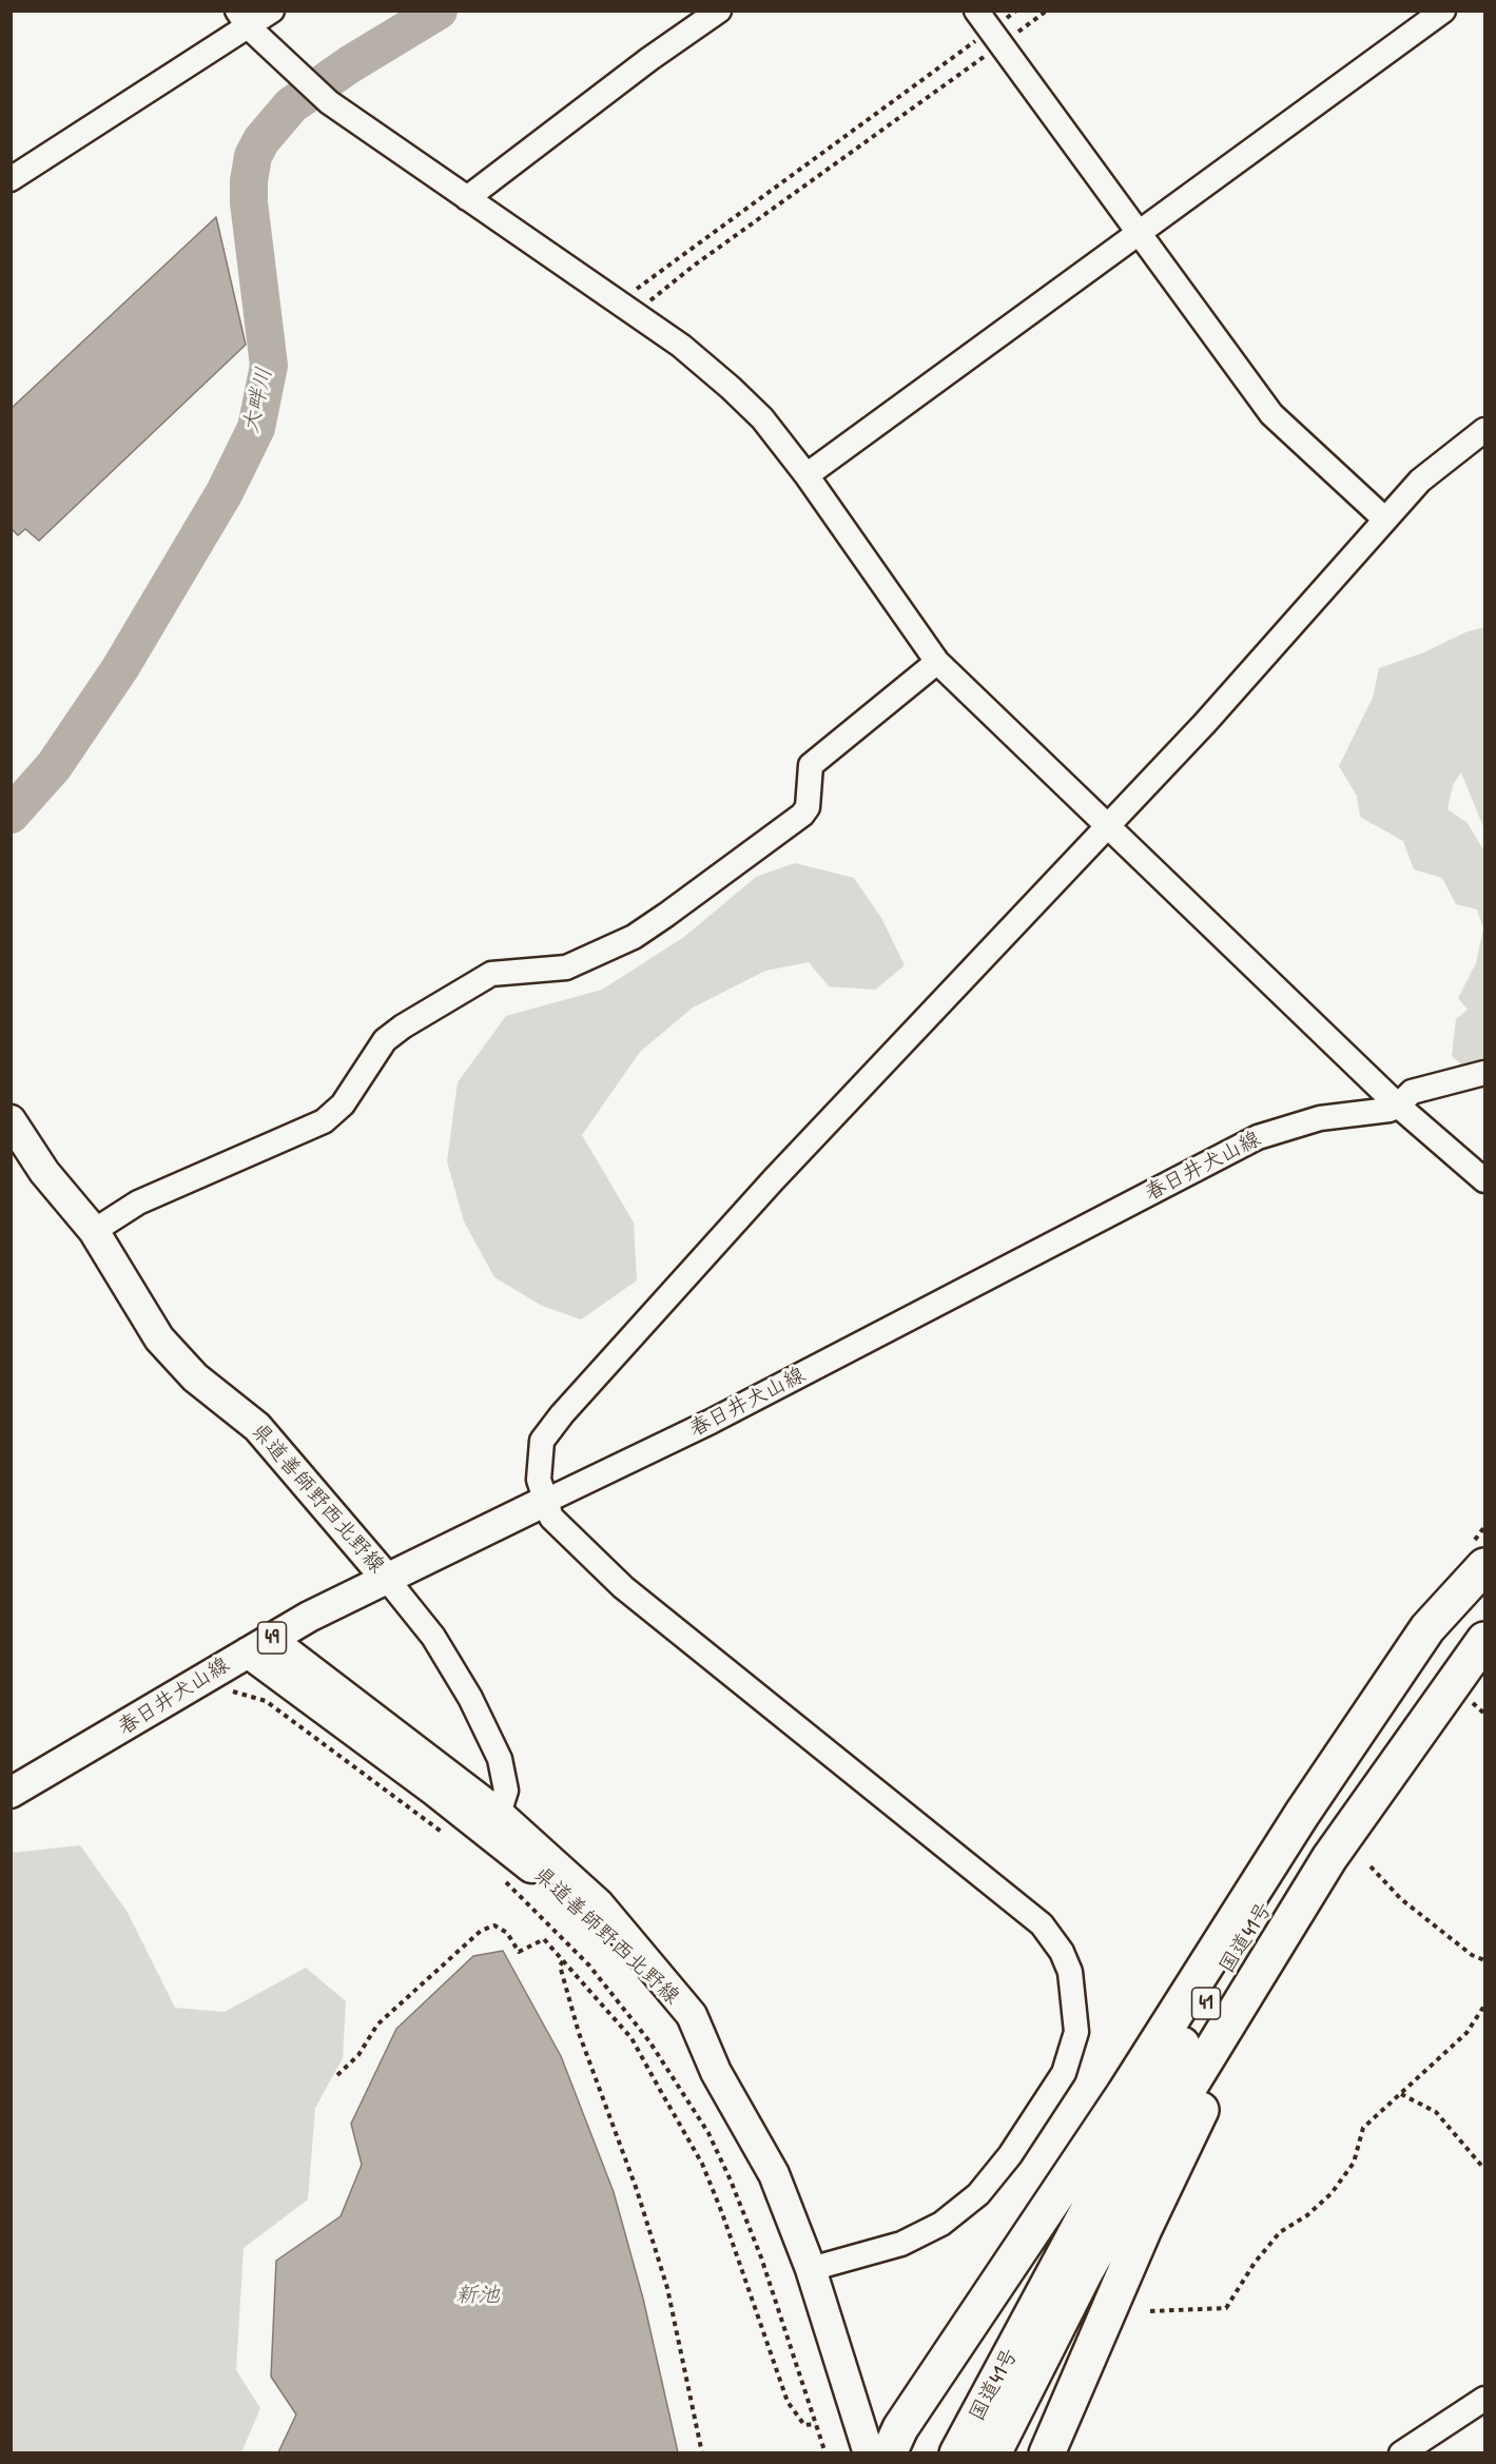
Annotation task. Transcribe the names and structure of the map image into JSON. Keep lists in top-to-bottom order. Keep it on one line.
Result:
{"streets":{"highway":["国道41号","41"],"main road":["春日井犬山線","県道善師野西北野線","49"]},"crossings":[["春日井犬山線","県道善師野西北野線"]],"water":["大畔川","新池"]}
